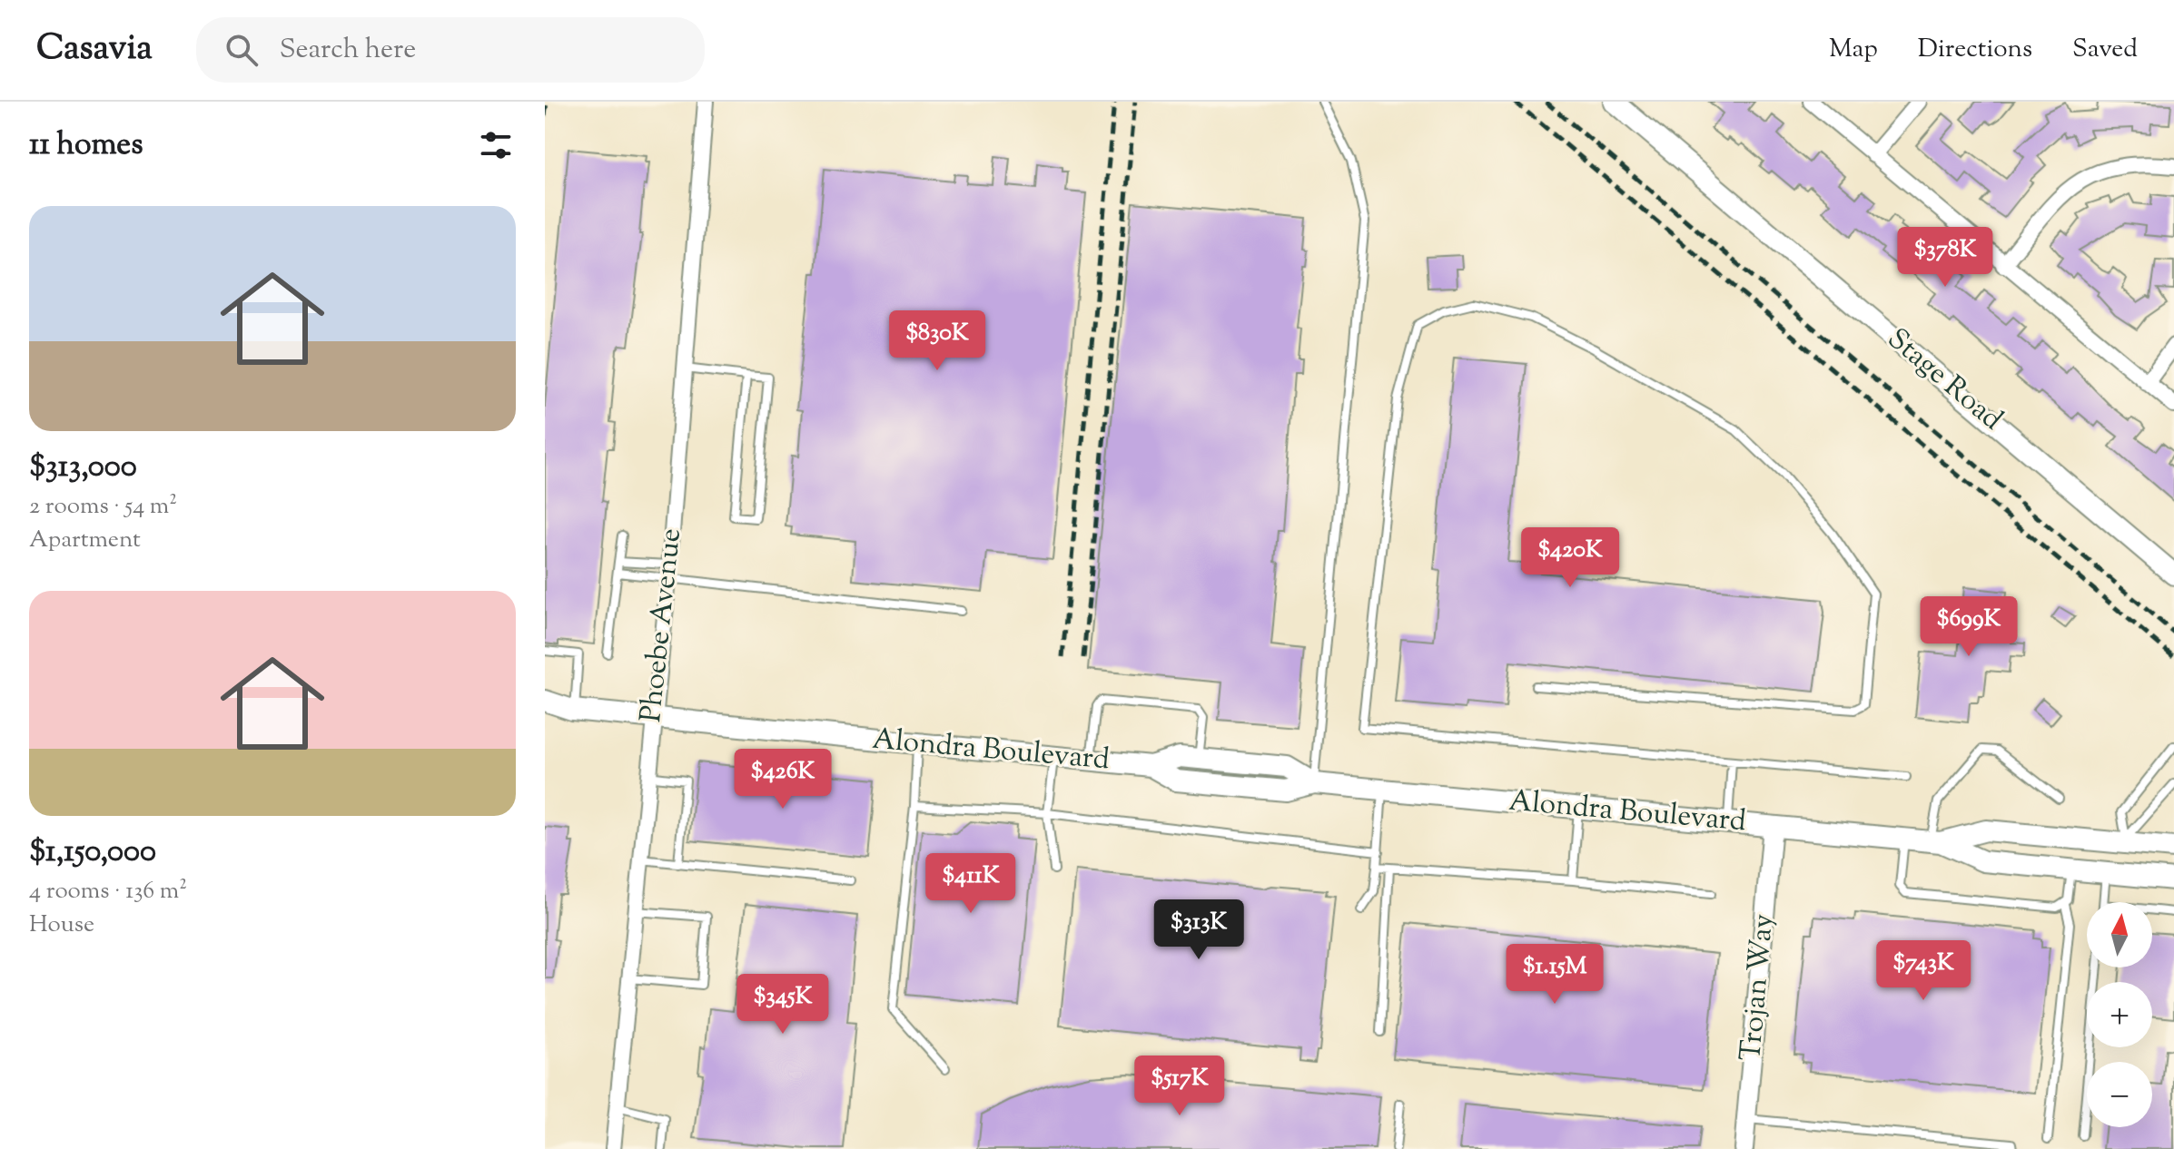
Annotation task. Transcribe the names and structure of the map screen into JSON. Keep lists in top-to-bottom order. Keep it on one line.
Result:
{"streets":{"main road":["Stage Road","Alondra Boulevard"],"street":["Phoebe Avenue","Trojan Way"]},"crossings":[["Phoebe Avenue","Alondra Boulevard"],["Alondra Boulevard","Trojan Way"]],"north":"top","page":{"header":"Casavia","search":"Search here","nav":["Map","Directions","Saved"],"heading":"11 homes","list":[{"name":"$313,000","note":"2 rooms · 54 m² · Apartment"},{"name":"$1,150,000","note":"4 rooms · 136 m² · House"}],"price":["$378K","$830K","$420K","$699K","$426K","$411K","$313K","$743K","$1.15M","$345K","$517K"],"map_buttons":["+","−"]}}
